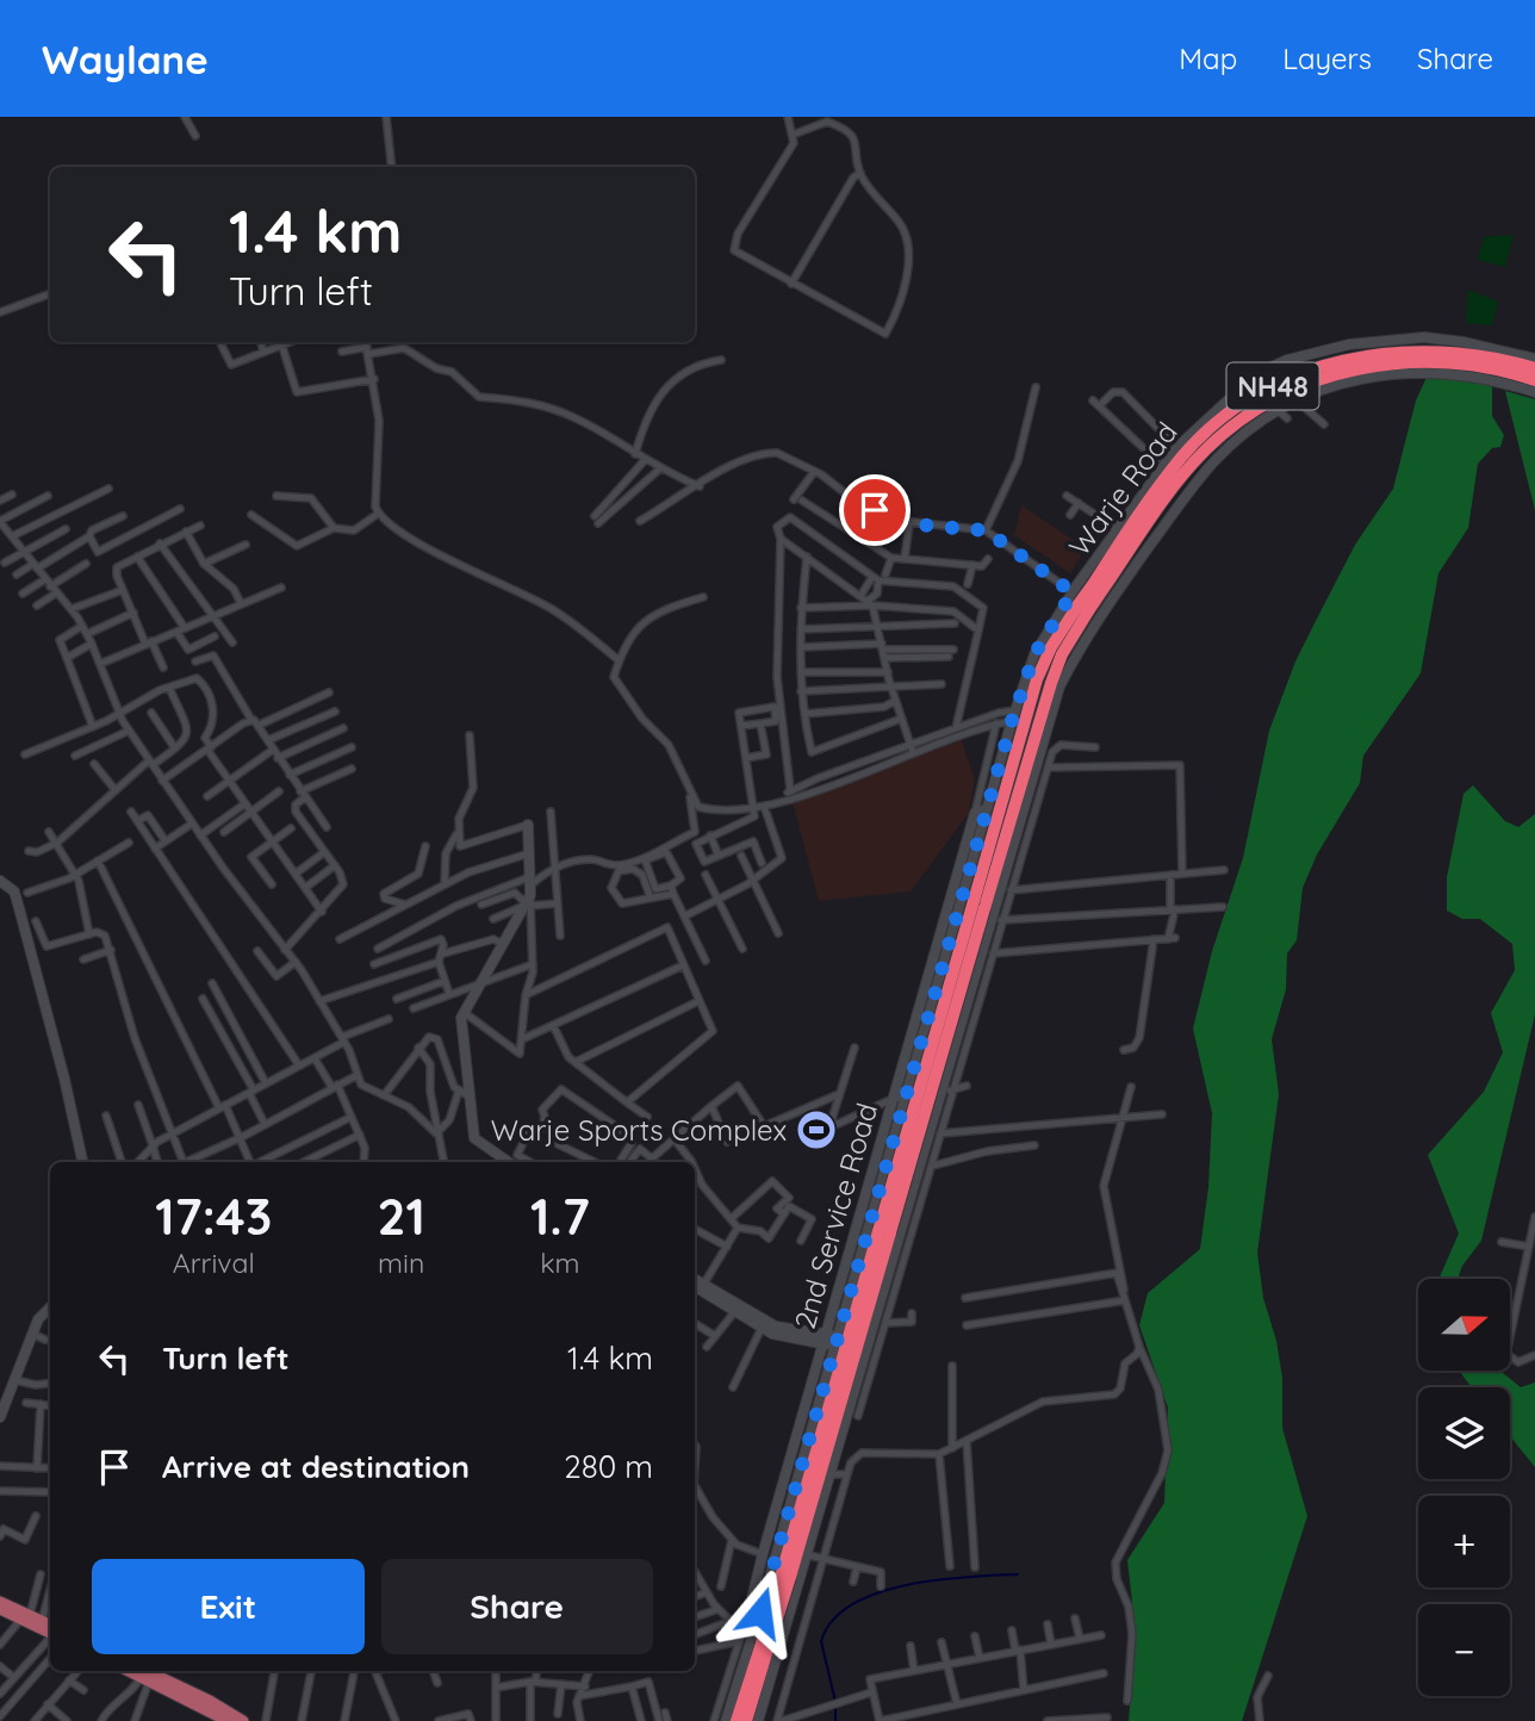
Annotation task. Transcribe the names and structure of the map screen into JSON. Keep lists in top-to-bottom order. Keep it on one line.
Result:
{"streets":{"highway":["NH48"],"street":["Warje Road","2nd Service Road"]},"crossings":[["NH48","Warje Road"],["Warje Road","2nd Service Road"]],"places":{"sports":["Warje Sports Complex"]},"north":"right","page":{"header":"Waylane","nav":["Map","Layers","Share"],"turn":["1.4 km","Turn left"],"eta":["17:43","Arrival","21","min","1.7","km"],"map_buttons":["+","−"],"list":[{"name":"Turn left","value":"1.4 km"},{"name":"Arrive at destination","value":"280 m"}],"buttons":["Exit","Share"]}}
